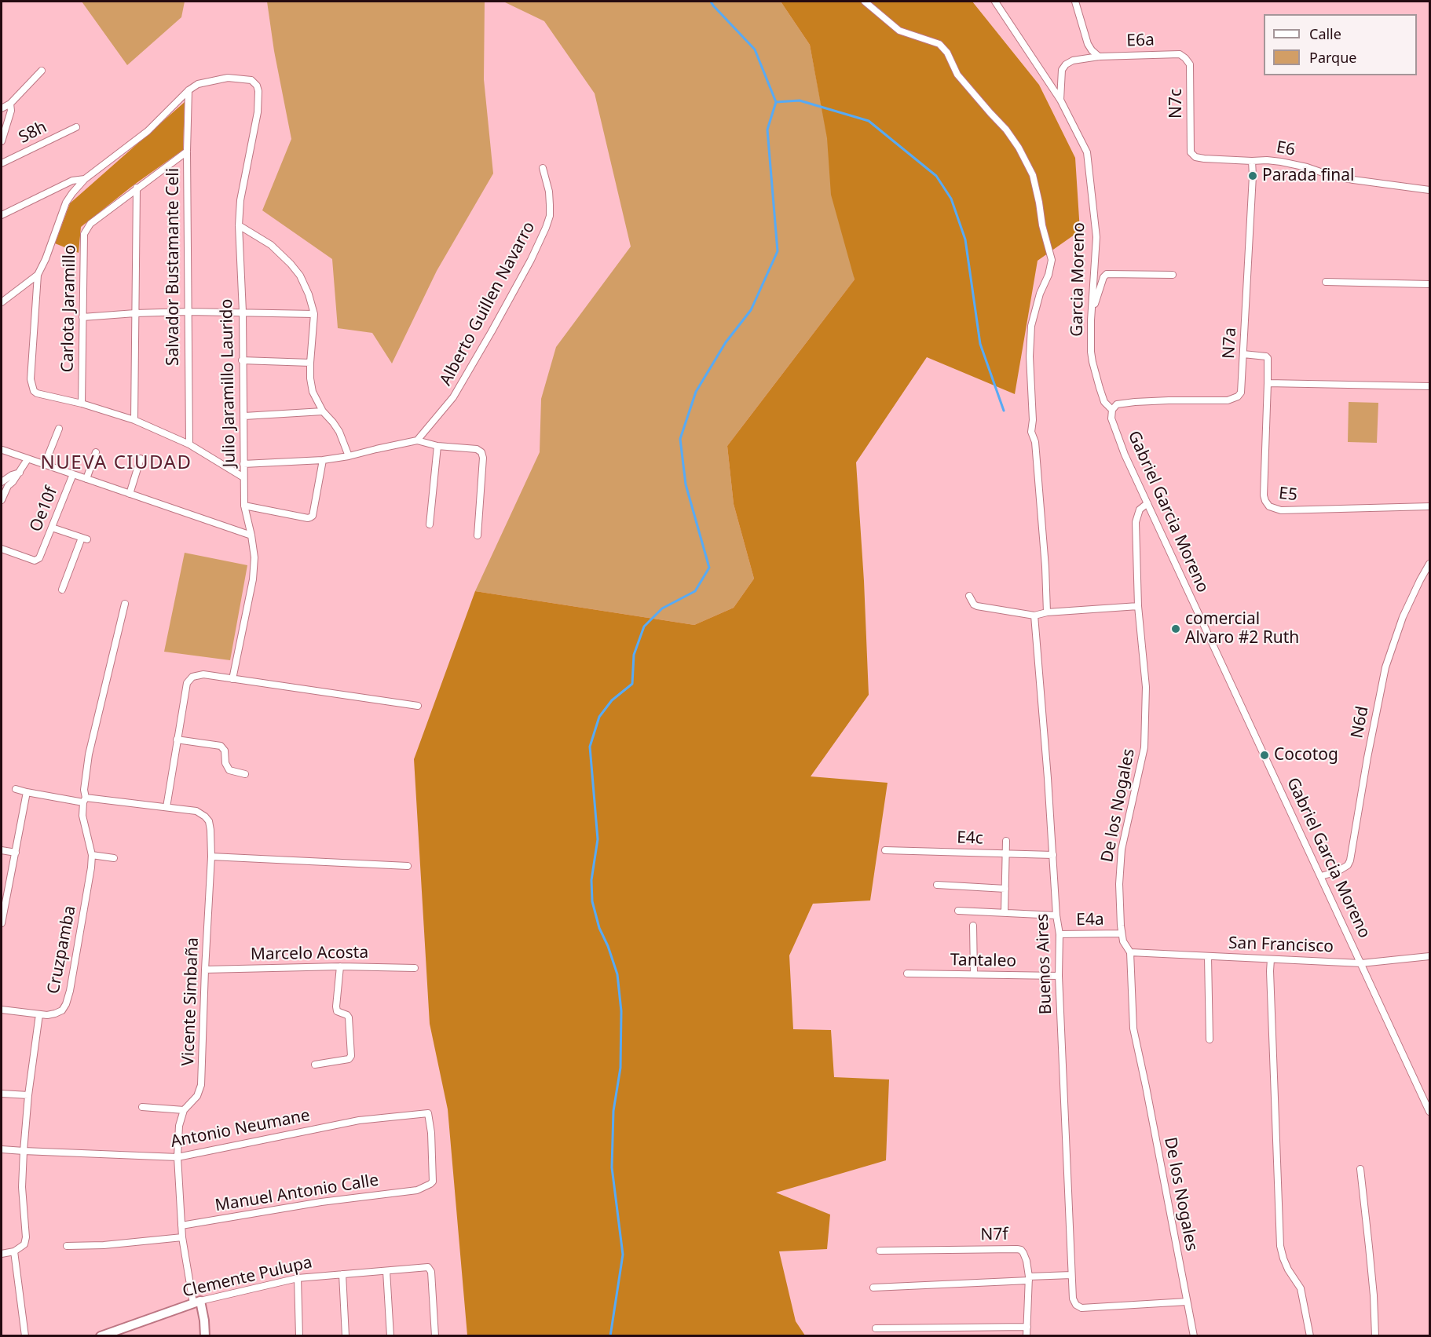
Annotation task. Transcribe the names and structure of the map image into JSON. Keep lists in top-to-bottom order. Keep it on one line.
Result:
{"streets":{"street":["E6a","N7c","S8h","E6","Salvador Bustamante Celi","Garcia Moreno","Alberto Guillen Navarro","Carlota Jaramillo","N7a","Julio Jaramillo Laurido","E5","Oe10f","Gabriel Garcia Moreno","N6d","De los Nogales","E4c","E4a","San Francisco","Cruzpamba","Marcelo Acosta","Tantaleo","Buenos Aires","Vicente Simbaña","Antonio Neumane","Manuel Antonio Calle","N7f","Clemente Pulupa"]},"crossings":[["E6a","N7c"],["E6a","Garcia Moreno"],["N7c","E6"],["E6","N7a"],["Salvador Bustamante Celi","Carlota Jaramillo"],["Salvador Bustamante Celi","Julio Jaramillo Laurido"],["Garcia Moreno","N7a"],["Garcia Moreno","Gabriel Garcia Moreno"],["N7a","E5"],["N7a","Gabriel Garcia Moreno"],["Gabriel Garcia Moreno","N6d"],["Gabriel Garcia Moreno","De los Nogales"],["Gabriel Garcia Moreno","San Francisco"],["De los Nogales","E4a"],["De los Nogales","San Francisco"],["De los Nogales","Buenos Aires"],["E4c","Buenos Aires"],["E4a","Buenos Aires"],["Cruzpamba","Vicente Simbaña"],["Cruzpamba","Antonio Neumane"],["Marcelo Acosta","Vicente Simbaña"],["Tantaleo","Buenos Aires"],["Vicente Simbaña","Antonio Neumane"],["Vicente Simbaña","Manuel Antonio Calle"],["Vicente Simbaña","Clemente Pulupa"],["Antonio Neumane","Manuel Antonio Calle"]],"districts":["NUEVA CIUDAD"],"places":["Parada final","comercial Alvaro #2 Ruth","Cocotog"],"legend":["Calle","Parque"]}
